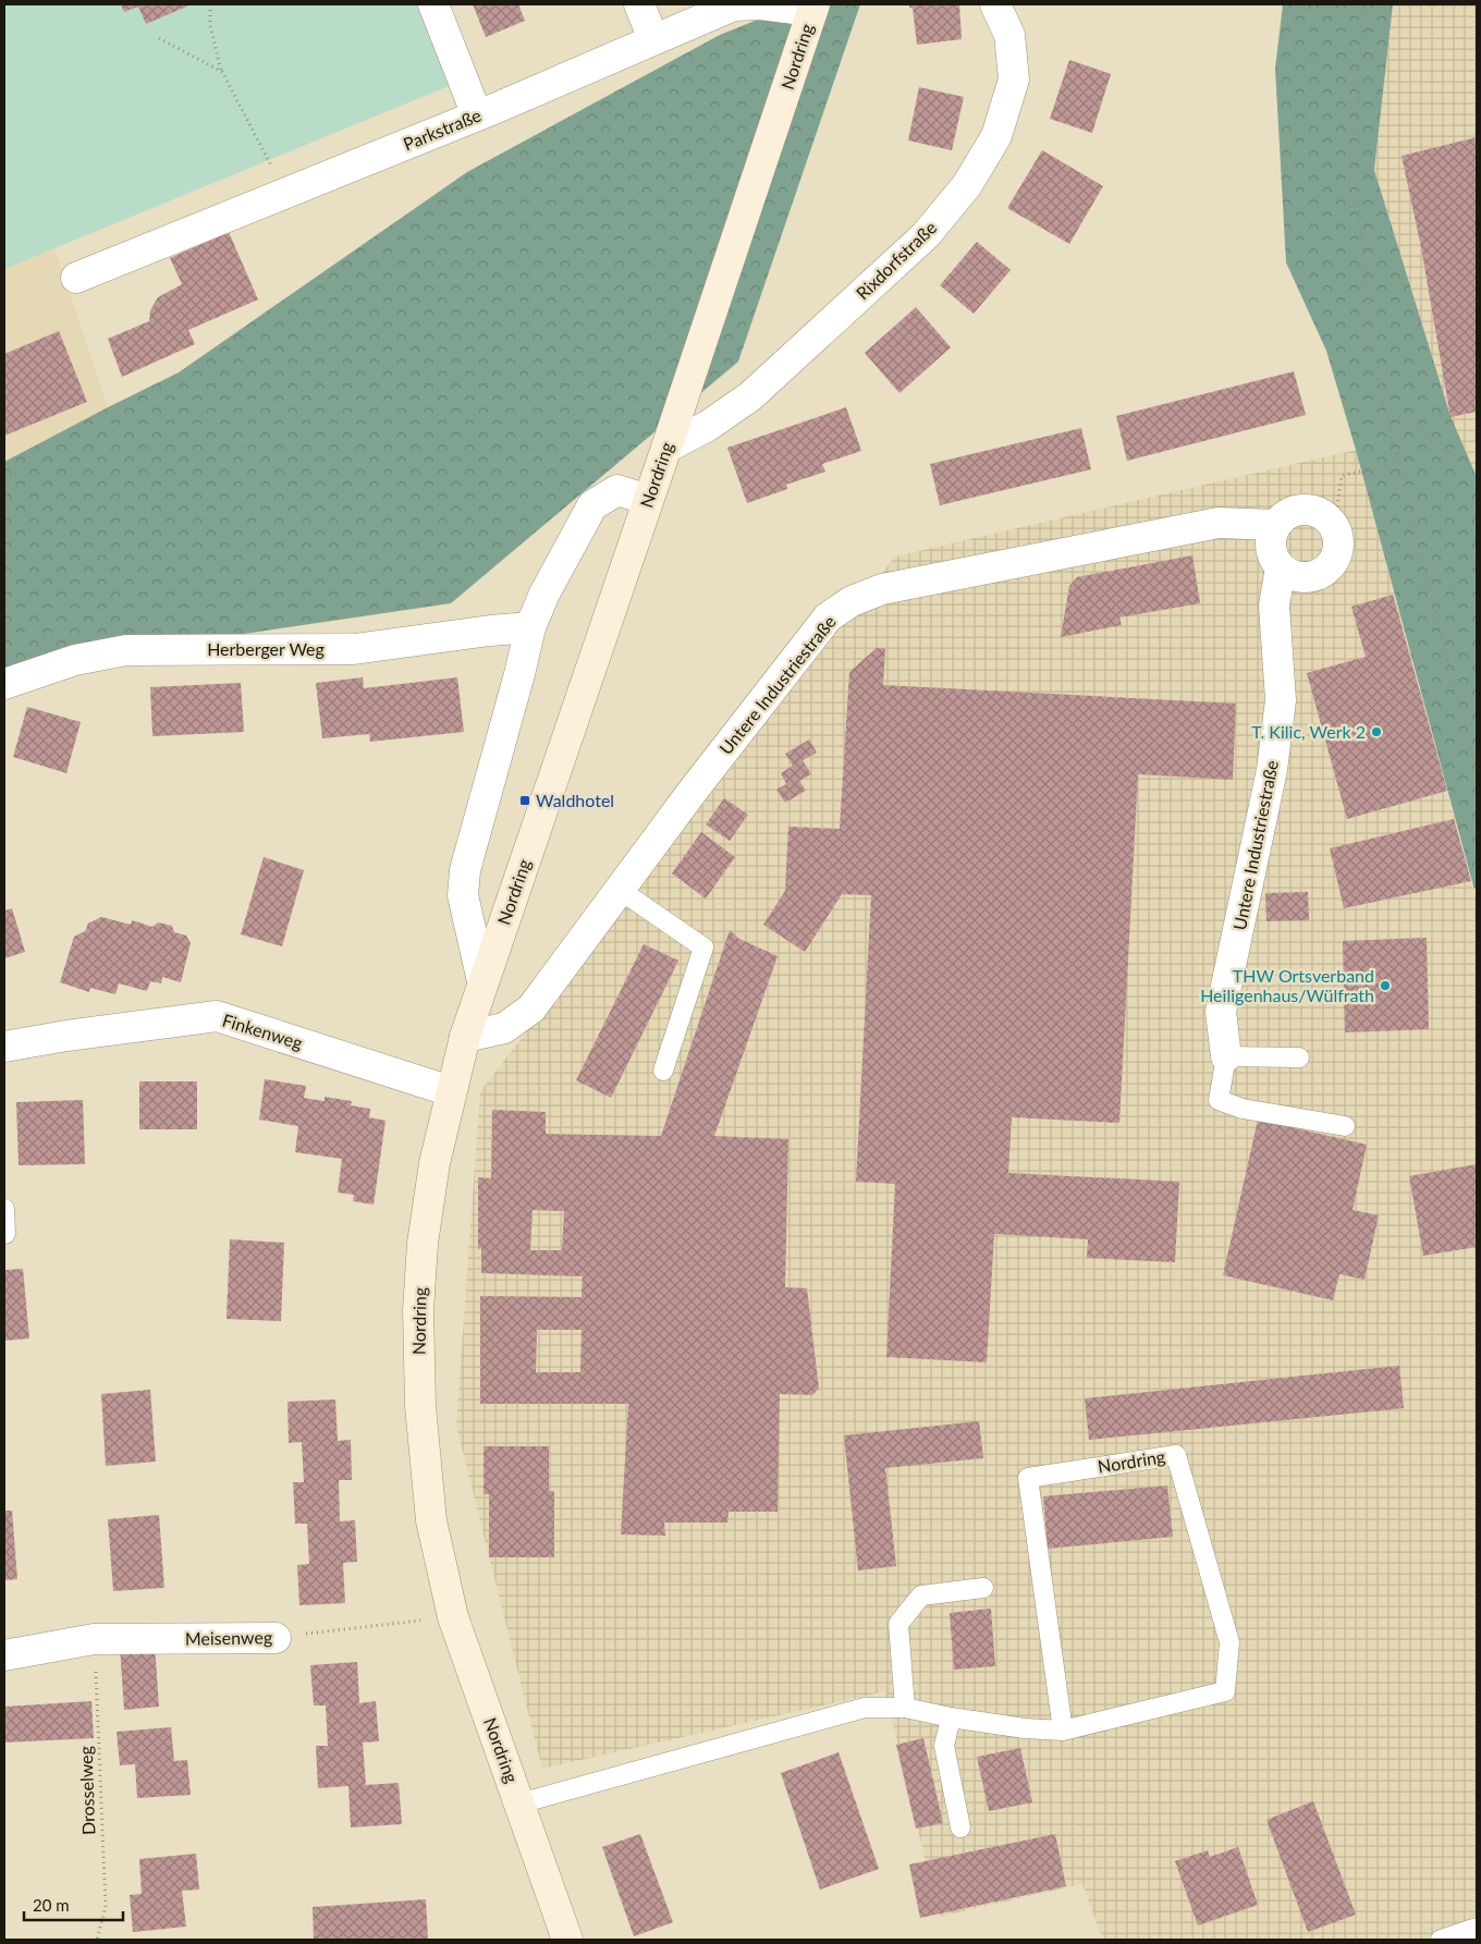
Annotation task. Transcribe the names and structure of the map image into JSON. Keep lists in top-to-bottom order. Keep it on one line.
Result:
{"streets":{"street":["Nordring","Parkstraße","Rixdorfstraße","Herberger Weg","Untere Industriestraße","Finkenweg","Meisenweg"],"path":["Drosselweg"]},"crossings":[["Nordring","Parkstraße"],["Nordring","Rixdorfstraße"],["Nordring","Untere Industriestraße"],["Nordring","Finkenweg"],["Nordring","Meisenweg"],["Meisenweg","Drosselweg"]],"places":{"other":["T. Kilic, Werk 2","THW Ortsverband Heiligenhaus/Wülfrath"],"transit":["Waldhotel"]},"scale_bar":"20 m"}
